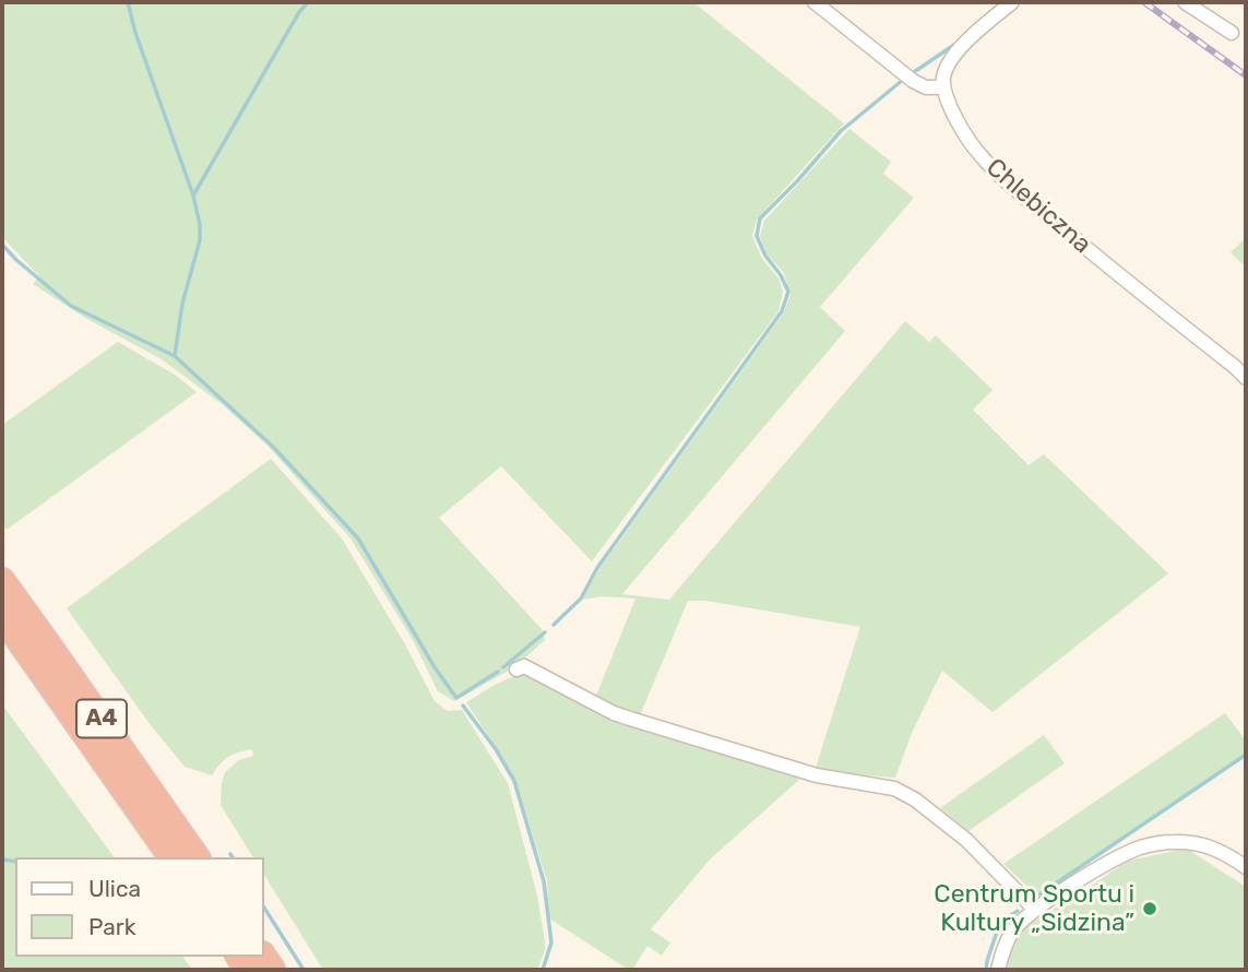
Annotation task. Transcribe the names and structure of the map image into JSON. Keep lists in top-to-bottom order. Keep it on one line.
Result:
{"streets":{"highway":["A4"],"street":["Chlebiczna"]},"places":["Centrum Sportu i Kultury „Sidzina”"],"legend":["Ulica","Park"]}
